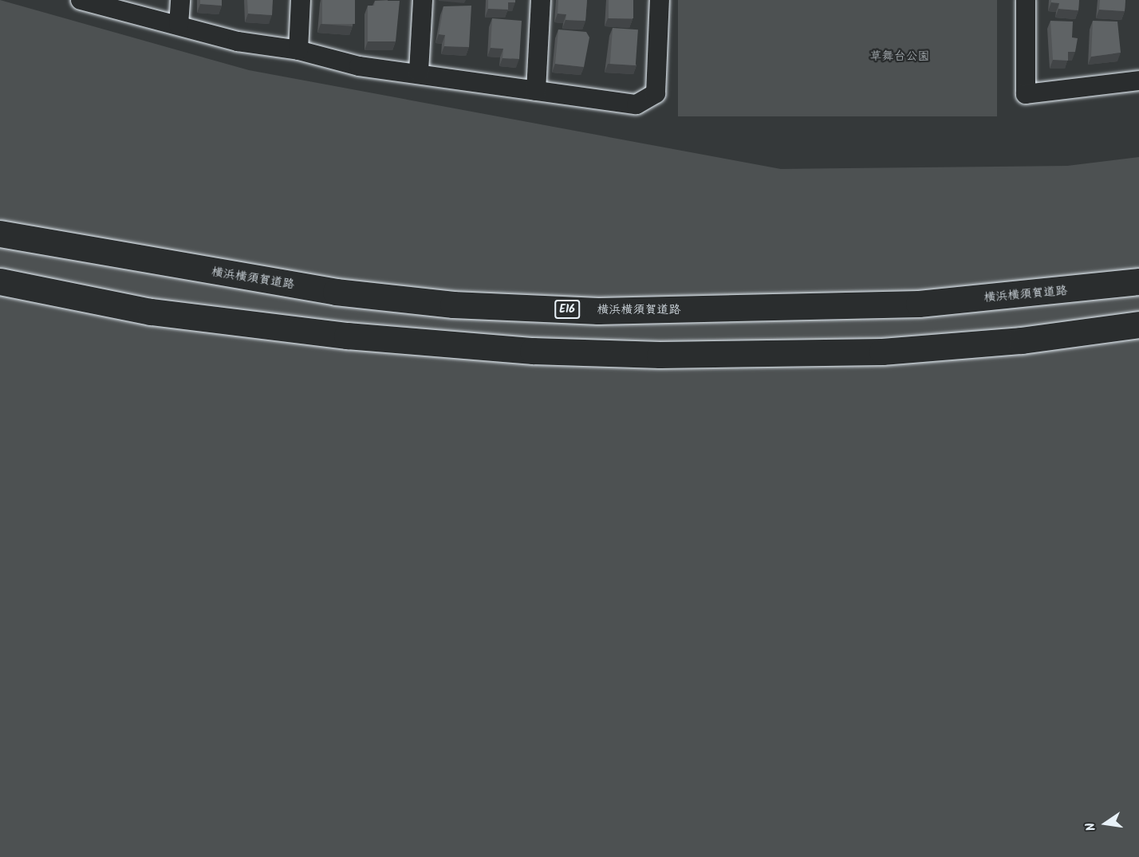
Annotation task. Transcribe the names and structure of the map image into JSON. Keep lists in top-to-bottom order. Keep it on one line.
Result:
{"streets":{"highway":["横浜横須賀道路","E16"]},"parks":["草舞台公園"],"north":"left"}
